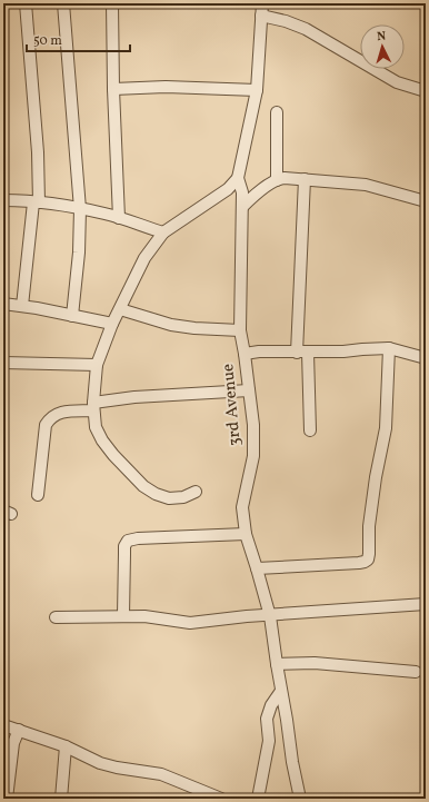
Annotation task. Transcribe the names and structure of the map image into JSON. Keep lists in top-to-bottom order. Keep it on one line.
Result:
{"streets":{"street":["3rd Avenue"]},"scale_bar":"50 m","north":"top"}
